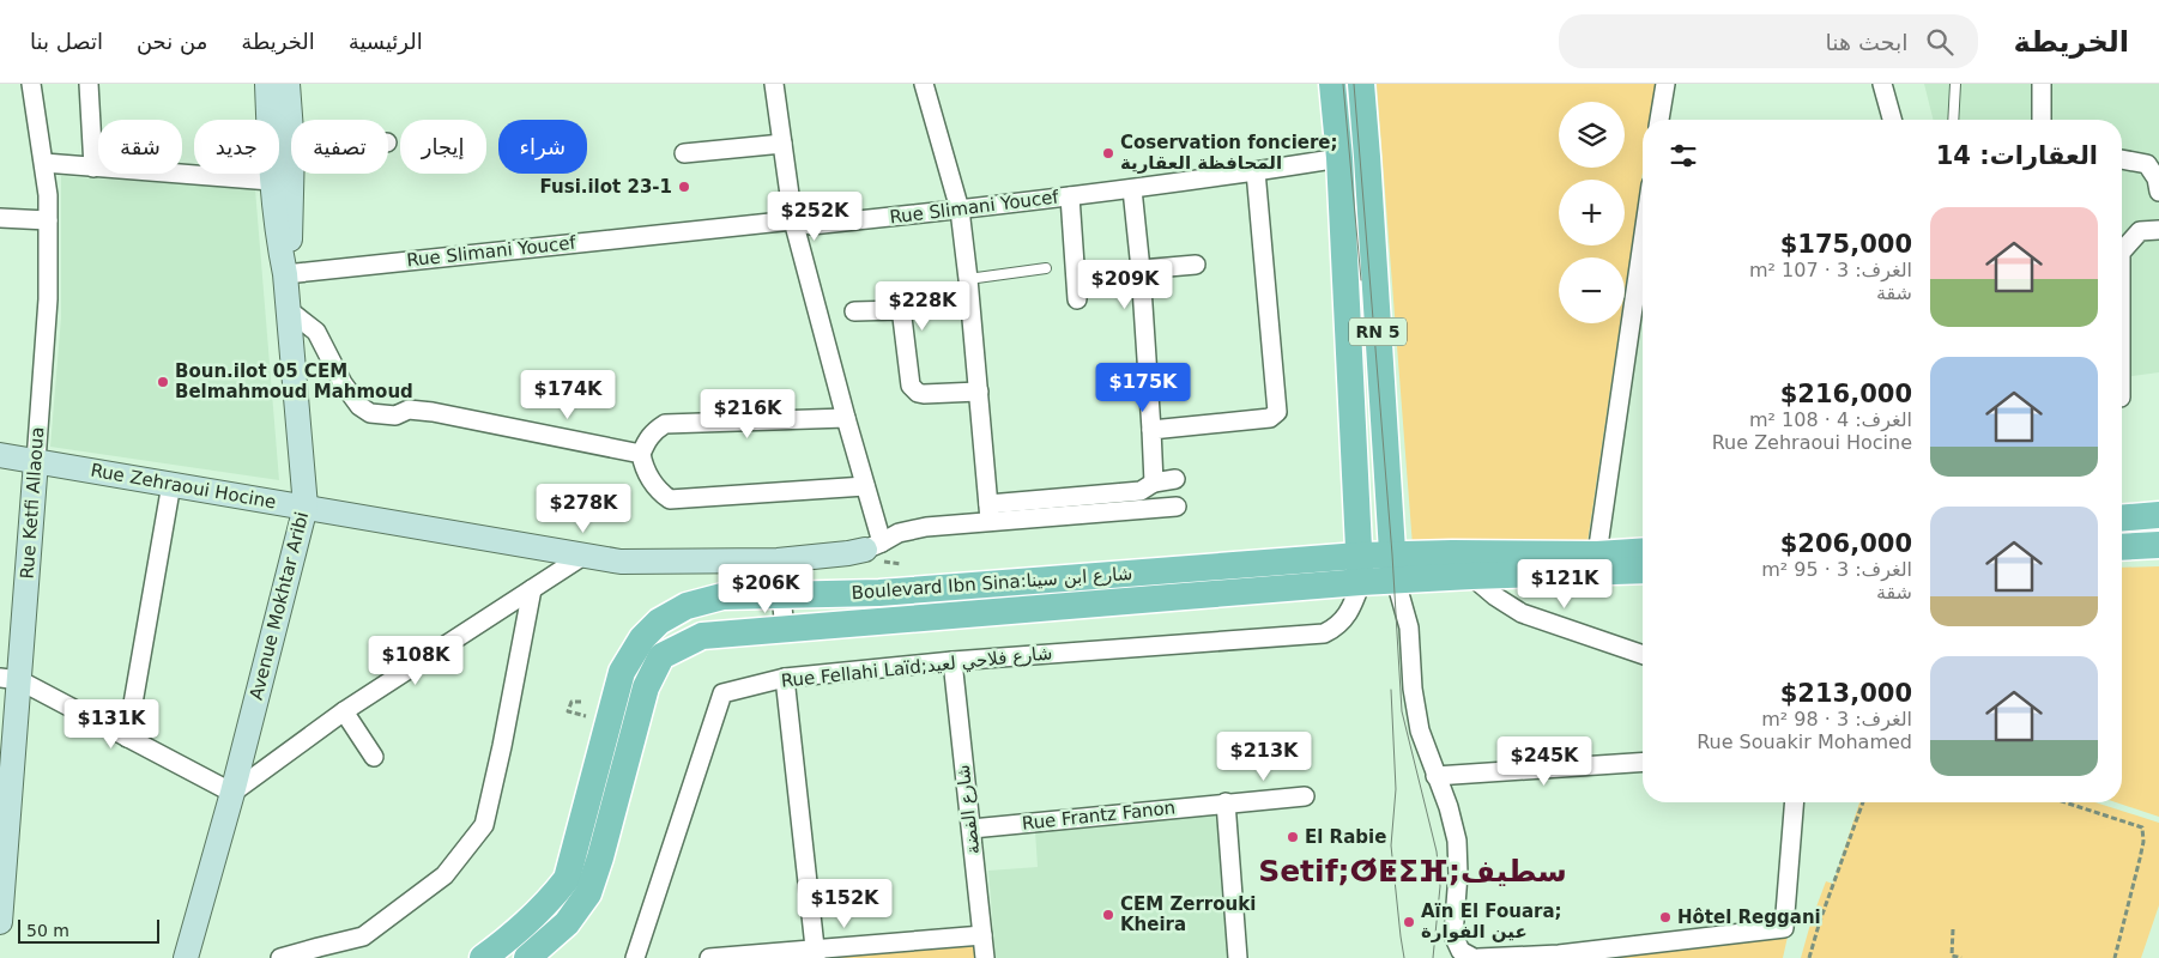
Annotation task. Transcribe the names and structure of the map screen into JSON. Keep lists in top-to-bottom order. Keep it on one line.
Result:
{"streets":{"main road":["RN 5","Boulevard Ibn Sina:شارع ابن سينا"],"street":["Rue Slimani Youcef","Rue Zehraoui Hocine","Rue Ketfi Allaoua","Avenue Mokhtar Aribi","Rue Fellahi Laïd;شارع فلاحي لعيد","شارع الفضة","Rue Frantz Fanon"]},"crossings":[["Rue Slimani Youcef","RN 5"],["Rue Slimani Youcef","Avenue Mokhtar Aribi"],["RN 5","Boulevard Ibn Sina:شارع ابن سينا"],["RN 5","Rue Fellahi Laïd;شارع فلاحي لعيد"],["Rue Zehraoui Hocine","Rue Ketfi Allaoua"],["Rue Zehraoui Hocine","Avenue Mokhtar Aribi"],["Boulevard Ibn Sina:شارع ابن سينا","Rue Fellahi Laïd;شارع فلاحي لعيد"],["Rue Fellahi Laïd;شارع فلاحي لعيد","شارع الفضة"],["شارع الفضة","Rue Frantz Fanon"]],"districts":["Setif;ⵚⵟⵉⴼ;سطيف"],"places":["Coservation fonciere; المحافظة العقارية","Fusi.ilot 23-1","Boun.ilot 05 CEM Belmahmoud Mahmoud","El Rabie","CEM Zerrouki Kheira","Hôtel Reggani","Aïn El Fouara; عين الفوارة"],"scale_bar":"50 m","page":{"header":"الخريطة","search":"ابحث هنا","nav":["الرئيسية","الخريطة","من نحن","اتصل بنا"],"map_buttons":["+","−"],"chip":["شراء","إيجار","تصفية","جديد","شقة"],"heading":"العقارات: 14","price":["$252K","$209K","$228K","$175K","$174K","$216K","$278K","$121K","$206K","$108K","$131K","$213K","$245K","$152K"],"list":[{"name":"$175,000","note":"الغرف: 3 · 107 m² · شقة"},{"name":"$216,000","note":"الغرف: 4 · 108 m² · Rue Zehraoui Hocine"},{"name":"$206,000","note":"الغرف: 3 · 95 m² · شقة"},{"name":"$213,000","note":"الغرف: 3 · 98 m² · Rue Souakir Mohamed"}],"scale":"50 m"}}
